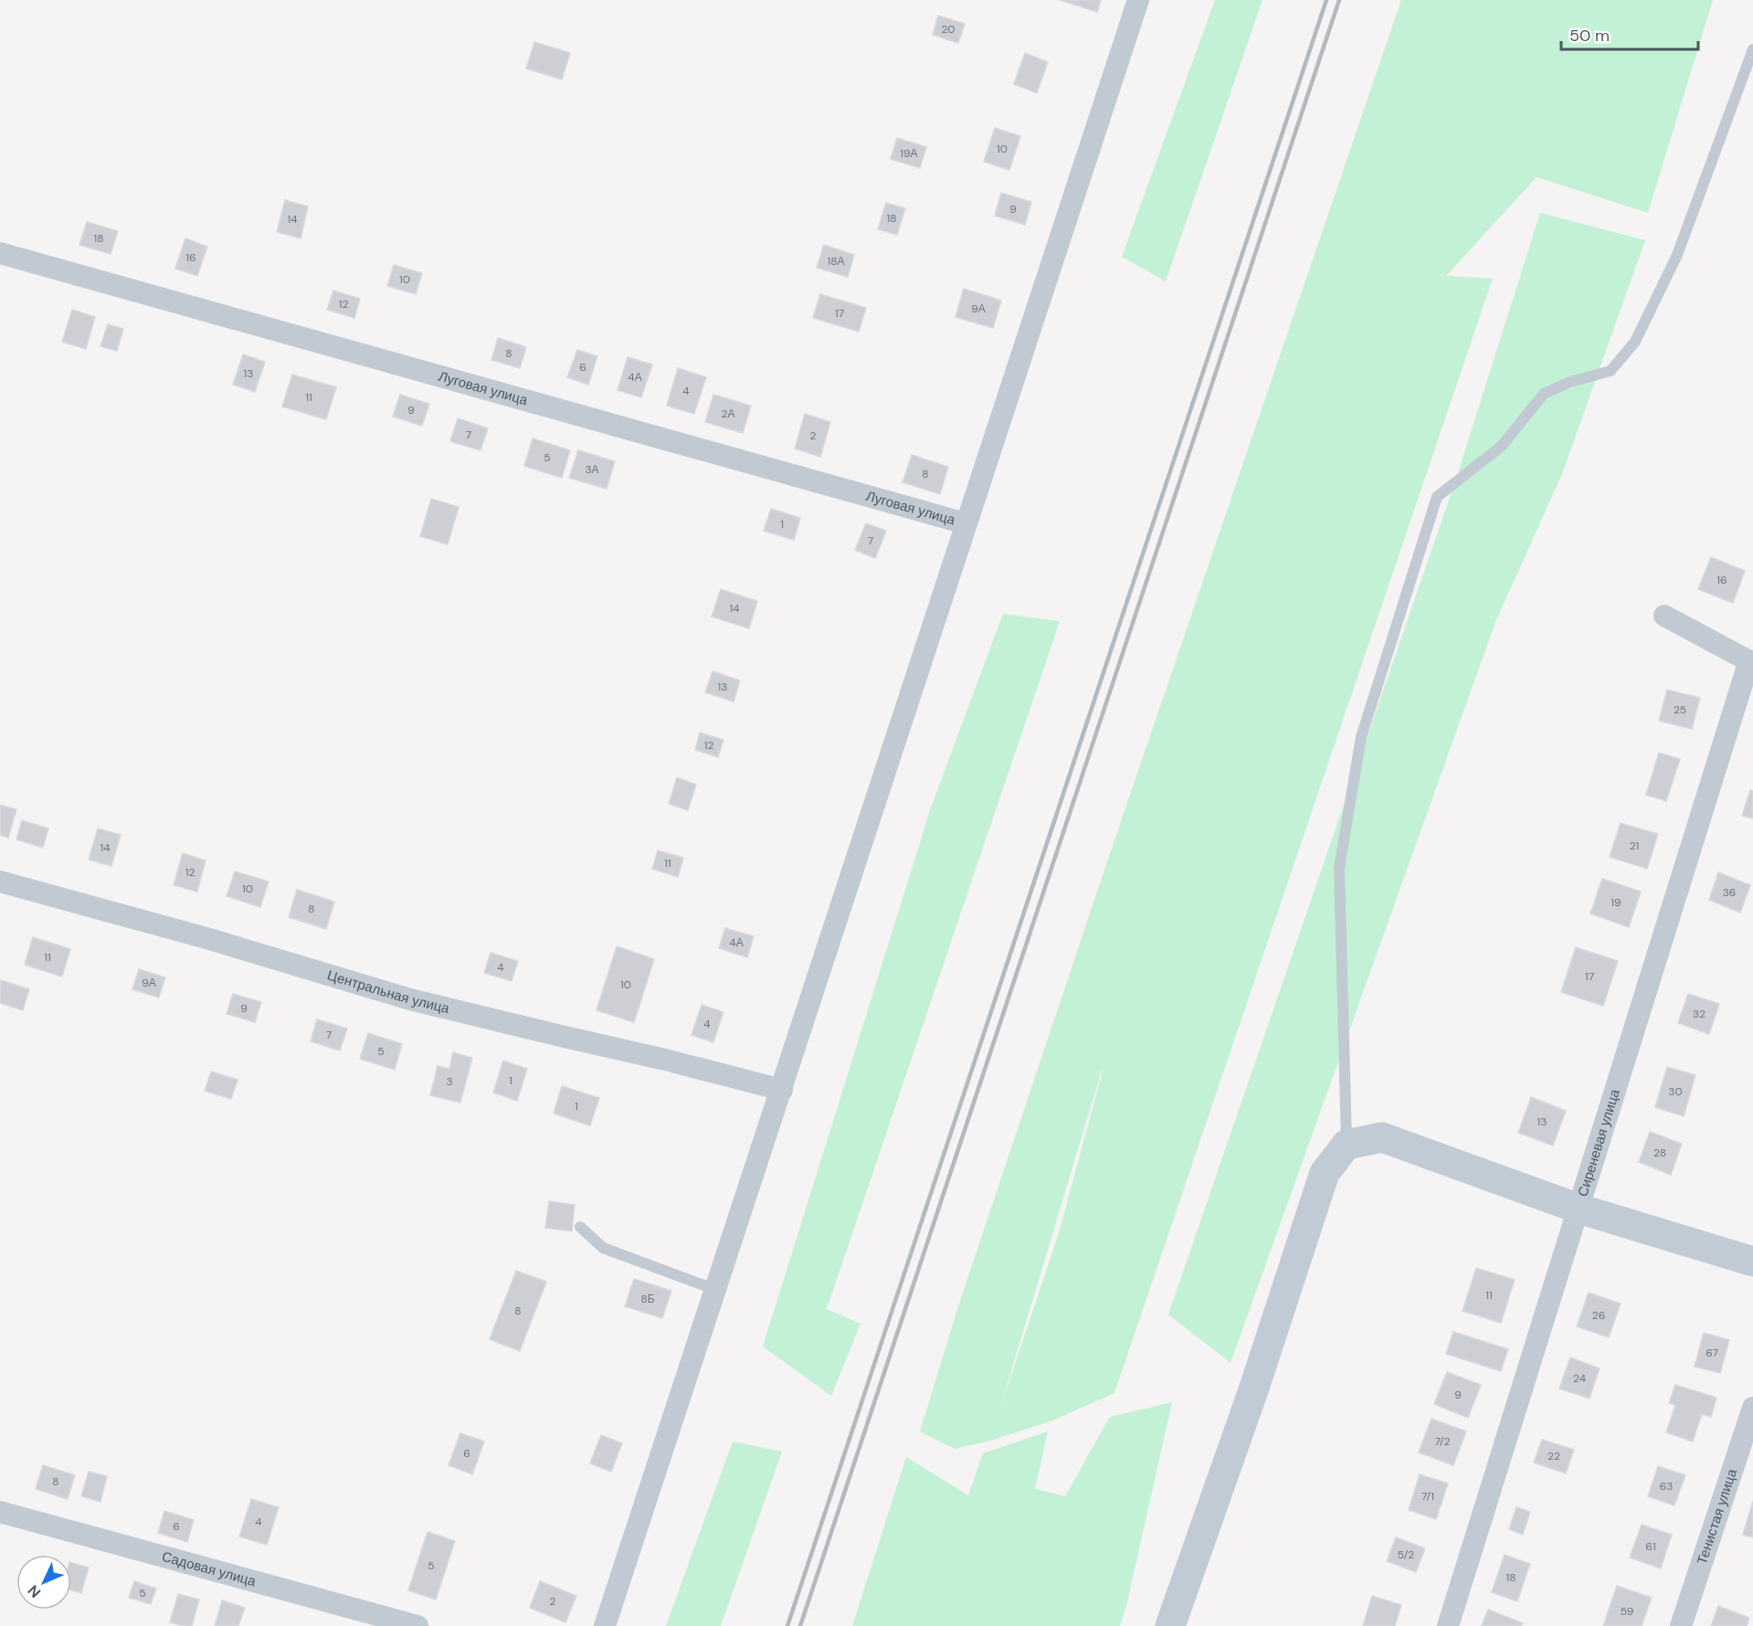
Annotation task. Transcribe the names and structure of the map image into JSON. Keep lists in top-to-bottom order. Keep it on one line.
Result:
{"streets":{"street":["Луговая улица","Центральная улица","Сиреневая улица","Тенистая улица","Садовая улица"]},"house_numbers":["20","10","19А","9","18","14","18","16","18А","10","12","9А","17","8","6","13","4А","4","11","9","2А","7","2","5","3А","8","1","7","16","14","13","25","12","21","14","11","12","10","36","19","8","4А","11","4","17","9А","10","9","32","4","7","5","1","3","30","1","13","28","11","8Б","8","26","67","24","9","7/2","6","22","8","63","7/1","4","6","61","5/2","5","18","5","2","59"],"scale_bar":"50 m","north":"bottom left"}
